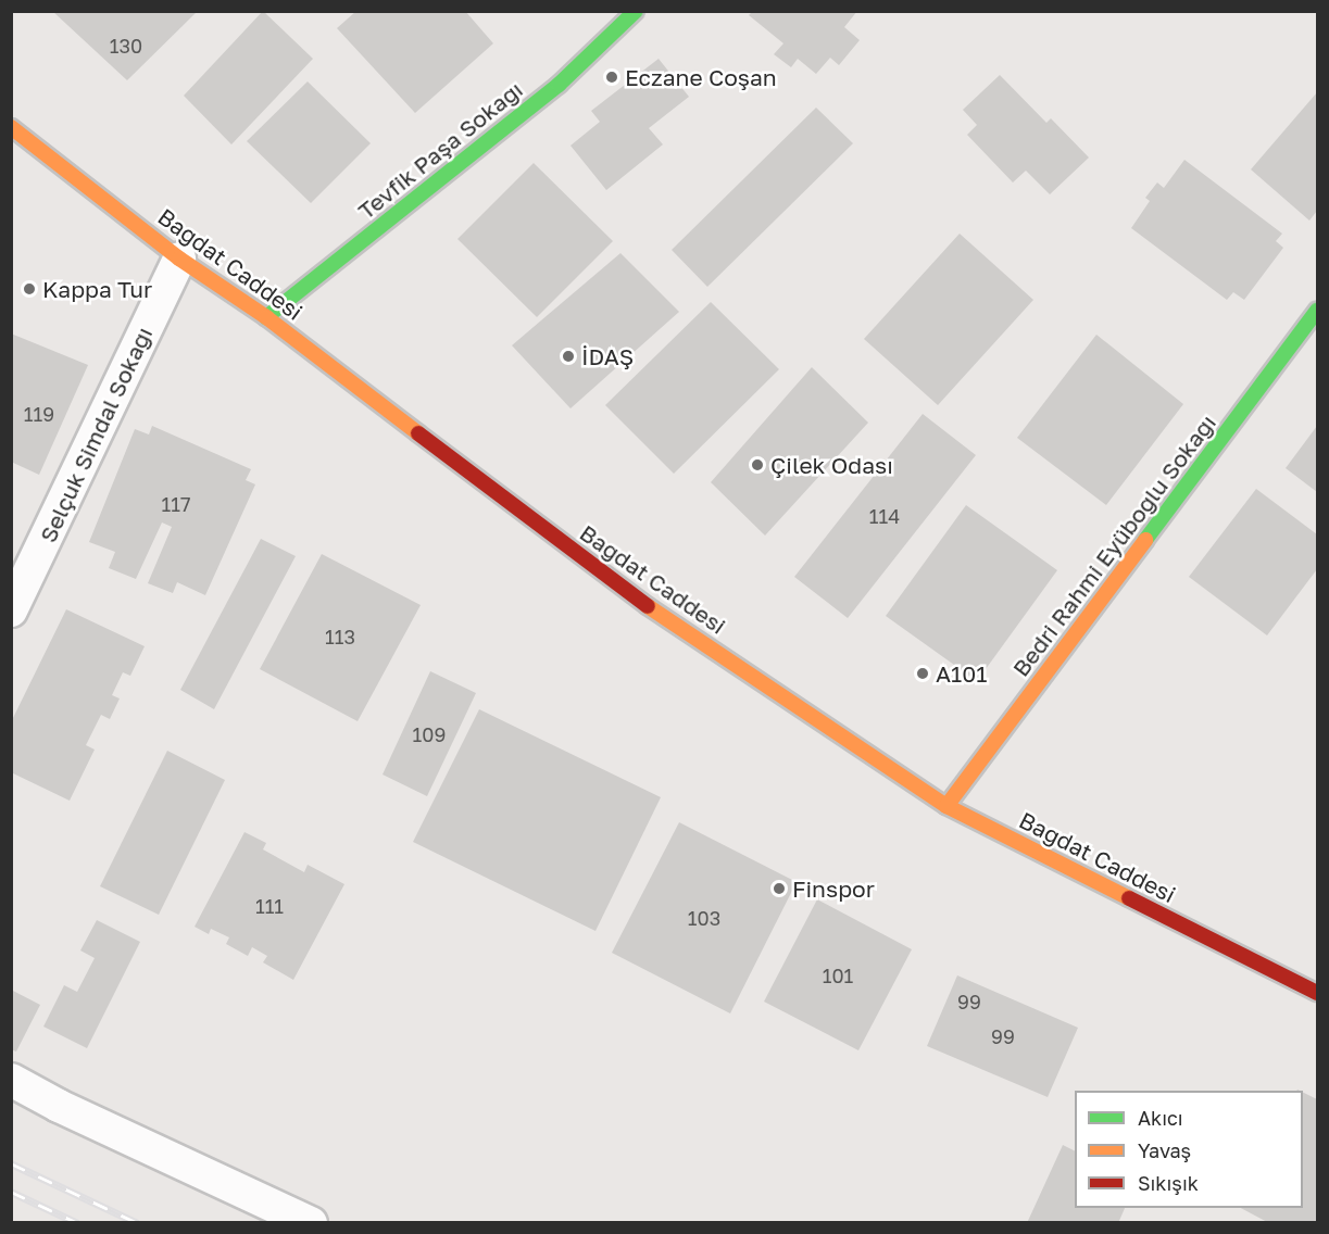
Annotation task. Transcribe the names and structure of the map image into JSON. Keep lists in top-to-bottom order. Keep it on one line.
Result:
{"streets":{"main road":["Tevfik Paşa Sokağı","Bağdat Caddesi","Bedri Rahmi Eyüboğlu Sokağı"],"street":["Selçuk Simdal Sokağı"]},"crossings":[["Tevfik Paşa Sokağı","Bağdat Caddesi"],["Bağdat Caddesi","Selçuk Simdal Sokağı"],["Bağdat Caddesi","Bedri Rahmi Eyüboğlu Sokağı"]],"places":["Eczane Coşan","Kappa Tur","İDAŞ","Çilek Odası","A101","Finspor"],"house_numbers":["130","119","117","114","113","109","111","103","101","99","99"],"legend":["Akıcı","Yavaş","Sıkışık"]}
